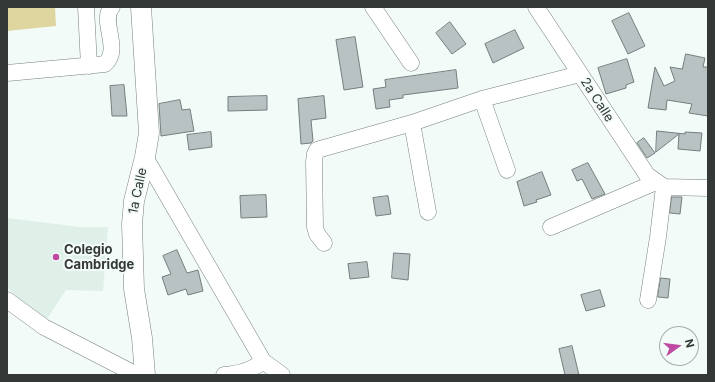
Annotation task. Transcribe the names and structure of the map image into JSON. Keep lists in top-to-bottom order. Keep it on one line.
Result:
{"streets":{"main road":["1a Calle"],"street":["2a Calle"]},"places":["Colegio Cambridge"],"north":"right"}
